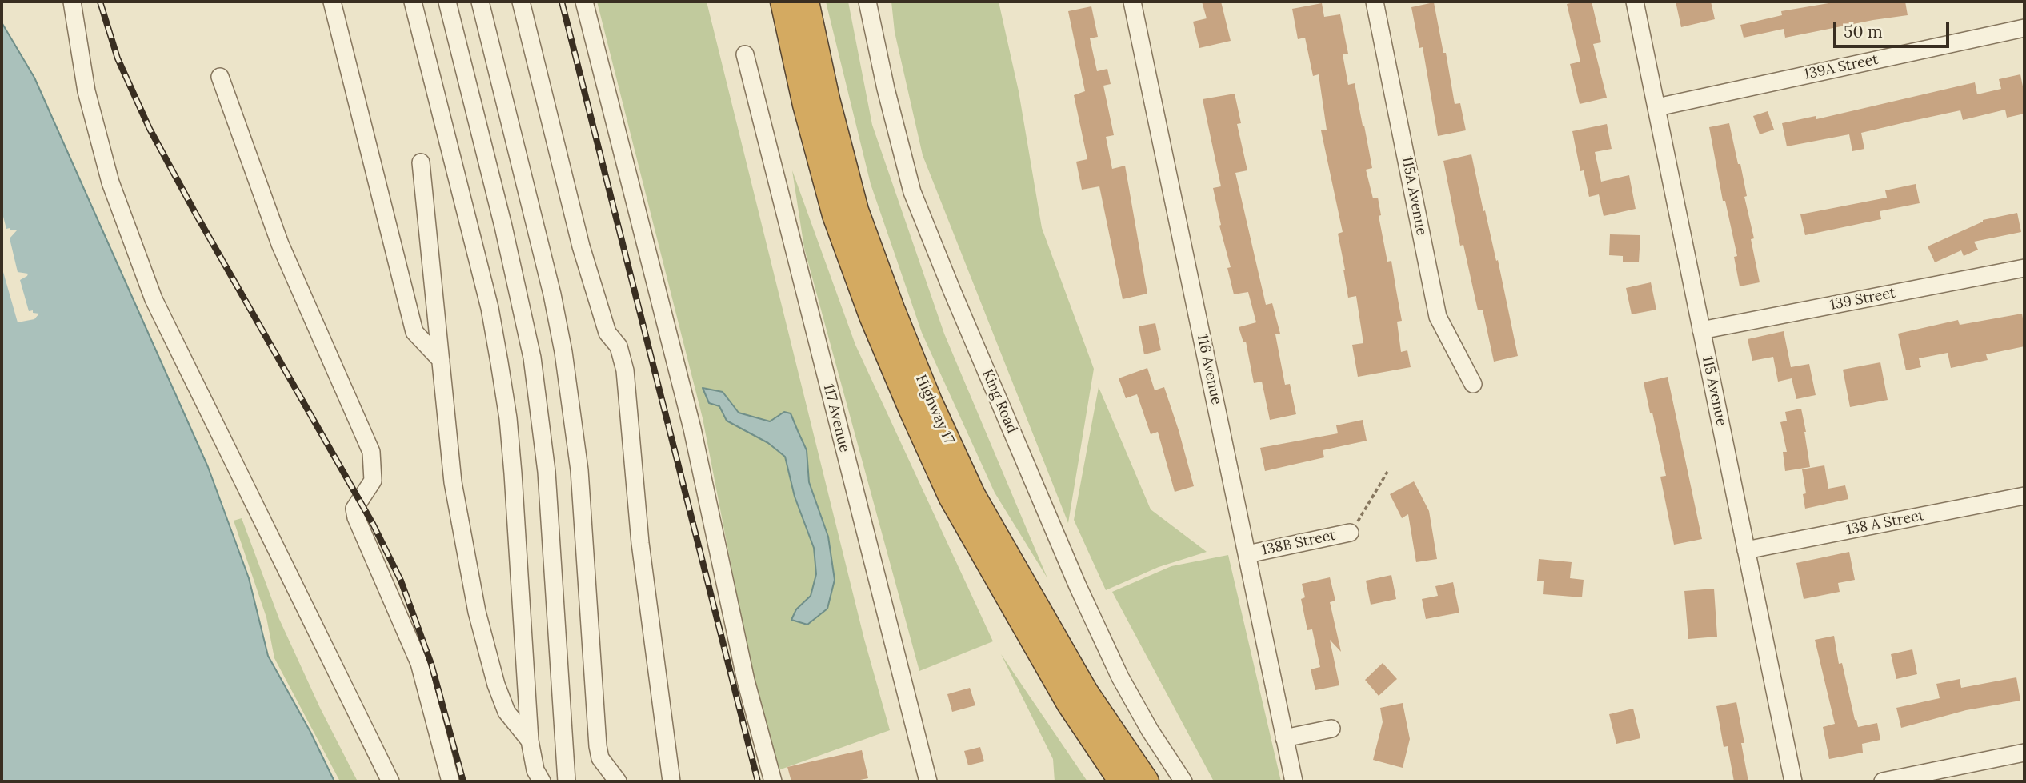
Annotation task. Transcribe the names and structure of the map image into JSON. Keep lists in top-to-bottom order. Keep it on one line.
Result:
{"streets":{"highway":["Highway 17"],"street":["139A Street","115A Avenue","139 Street","116 Avenue","115 Avenue","King Road","117 Avenue","138 A Street","138B Street"]},"crossings":[["139A Street","115 Avenue"],["139 Street","115 Avenue"],["116 Avenue","138B Street"],["115 Avenue","138 A Street"]],"scale_bar":"50 m"}
